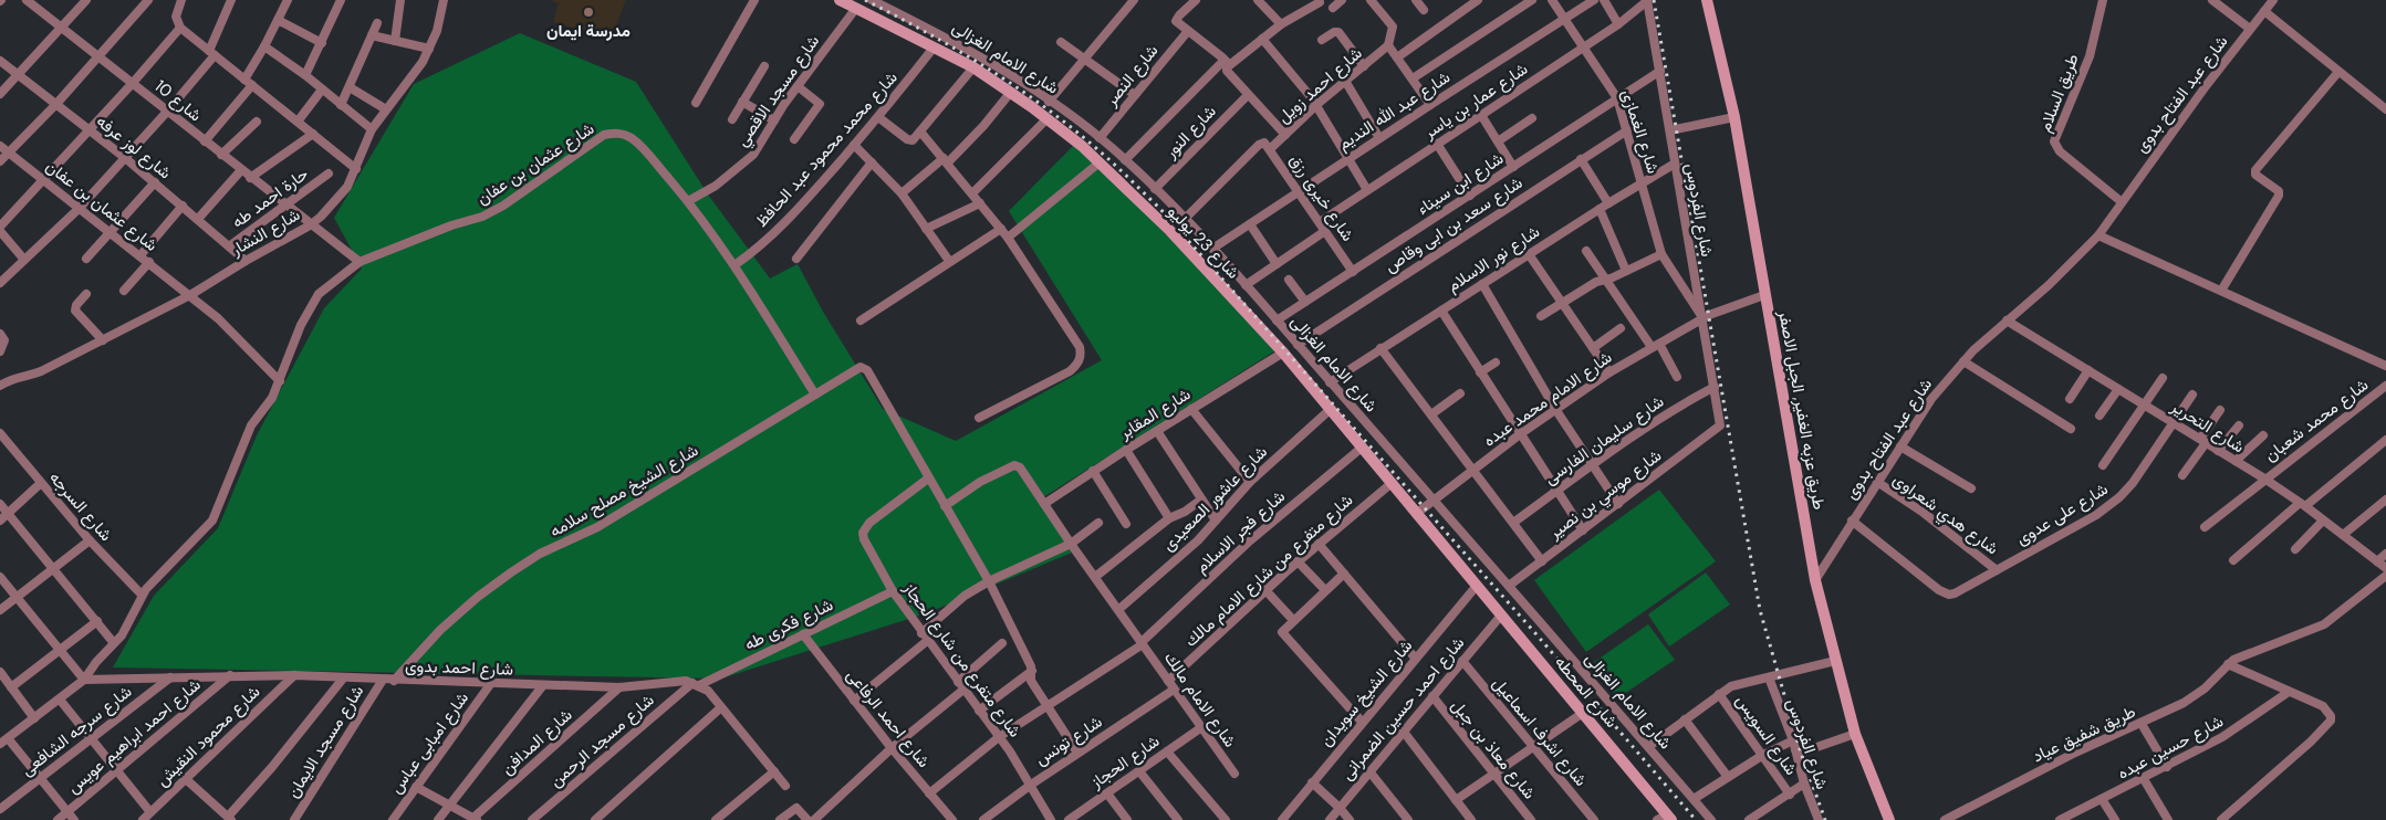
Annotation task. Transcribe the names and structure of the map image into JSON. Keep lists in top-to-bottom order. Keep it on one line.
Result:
{"streets":{"street":["شارع الامام الغزالى","شارع النصر","شارع احمد زويل","شارع مسجد الاقصي","طريق السلام","شارع عبد الفتاح بدوى","شارع 10","شارع عمار بن ياسر","شارع عبد الله النديم","شارع النور","شارع الغمازى","شارع لوز عرفه","شارع محمد محمود عبد الحافظ","شارع عثمان بن عفان","شارع ابن سيناء","حارة احمد طه","شارع خيرى رزق","شارع الفردوس","شارع سعد بن ابى وقاص","شارع النشار","شارع 23 يوليو","شارع نور الاسلام","شارع الامام محمد عبده","طريق عزبه الغفير, الجبل الاصفر","شارع المقابر","شارع محمد شعبان","شارع التحرير","شارع سليمان الفارسى","شارع الشيخ مصلح سلامه","شارع موسي بن نصير","شارع عاشور الصعيدى","شارع السرجه","شارع هدي شعراوى","شارع على عدوى","شارع فجر الاسلام","شارع متفرع من شارع الامام مالك","شارع فكرى طه","شارع متفرع من شارع الحجاز","شارع احمد بدوى","شارع المحطه","شارع الشيخ سويدان","شارع الامام مالك","شارع احمد حسين الضمرانى","شارع احمد الرفاعى","شارع سرجه الشافعى","شارع اشرف اسماعيل","طريق شفيق عياد","شارع السويس","شارع احمد ابراهيم عويس","شارع محمود النقيش","شارع مسجد الرحمن","شارع تونس","شارع مسجد الايمان","شارع المدافن","شارع امبابى عباس","شارع حسين عبده","شارع معاذ بن جبل","شارع الحجاز"]},"crossings":[["شارع الامام الغزالى","شارع النصر"],["شارع الامام الغزالى","شارع احمد زويل"],["شارع الامام الغزالى","شارع عبد الله النديم"],["شارع الامام الغزالى","شارع النور"],["شارع الامام الغزالى","شارع ابن سيناء"],["شارع الامام الغزالى","شارع سعد بن ابى وقاص"],["شارع الامام الغزالى","شارع نور الاسلام"],["شارع الامام الغزالى","شارع الامام محمد عبده"],["شارع الامام الغزالى","شارع موسي بن نصير"],["شارع احمد زويل","شارع خيرى رزق"],["شارع مسجد الاقصي","شارع عثمان بن عفان"],["شارع مسجد الاقصي","شارع 23 يوليو"],["طريق السلام","شارع عبد الفتاح بدوى"],["شارع عبد الفتاح بدوى","طريق عزبه الغفير, الجبل الاصفر"],["شارع عبد الفتاح بدوى","شارع التحرير"],["شارع عبد الفتاح بدوى","شارع هدي شعراوى"],["شارع عبد الفتاح بدوى","شارع على عدوى"],["شارع 10","شارع عثمان بن عفان"],["شارع 10","حارة احمد طه"],["شارع 10","شارع النشار"],["شارع عمار بن ياسر","شارع الغمازى"],["شارع عمار بن ياسر","شارع خيرى رزق"],["شارع عمار بن ياسر","شارع الفردوس"],["شارع عبد الله النديم","شارع الغمازى"],["شارع عبد الله النديم","شارع خيرى رزق"],["شارع الغمازى","شارع ابن سيناء"],["شارع الغمازى","شارع الفردوس"],["شارع الغمازى","شارع سعد بن ابى وقاص"],["شارع الغمازى","شارع نور الاسلام"],["شارع الغمازى","شارع الامام محمد عبده"],["شارع لوز عرفه","حارة احمد طه"],["شارع لوز عرفه","شارع النشار"],["شارع محمد محمود عبد الحافظ","شارع عثمان بن عفان"],["شارع محمد محمود عبد الحافظ","شارع 23 يوليو"],["شارع عثمان بن عفان","شارع النشار"],["شارع عثمان بن عفان","شارع الشيخ مصلح سلامه"],["شارع عثمان بن عفان","شارع السرجه"],["شارع عثمان بن عفان","شارع احمد بدوى"],["شارع ابن سيناء","شارع خيرى رزق"],["شارع ابن سيناء","شارع الفردوس"],["شارع الفردوس","شارع نور الاسلام"],["شارع الفردوس","شارع الامام محمد عبده"],["شارع الفردوس","شارع سليمان الفارسى"],["شارع الفردوس","شارع موسي بن نصير"],["شارع 23 يوليو","شارع الامام محمد عبده"],["شارع 23 يوليو","شارع المقابر"],["شارع 23 يوليو","شارع عاشور الصعيدى"],["شارع 23 يوليو","شارع فجر الاسلام"],["شارع 23 يوليو","شارع متفرع من شارع الامام مالك"],["شارع 23 يوليو","شارع المحطه"],["شارع 23 يوليو","شارع الشيخ سويدان"],["شارع الامام محمد عبده","طريق عزبه الغفير, الجبل الاصفر"],["شارع محمد شعبان","شارع التحرير"],["شارع التحرير","شارع على عدوى"],["شارع الشيخ مصلح سلامه","شارع متفرع من شارع الحجاز"],["شارع الشيخ مصلح سلامه","شارع احمد بدوى"],["شارع هدي شعراوى","شارع على عدوى"],["شارع فجر الاسلام","شارع متفرع من شارع الحجاز"],["شارع فجر الاسلام","شارع الامام مالك"],["شارع فجر الاسلام","شارع احمد الرفاعى"],["شارع متفرع من شارع الامام مالك","شارع الامام مالك"],["شارع فكرى طه","شارع متفرع من شارع الحجاز"],["شارع فكرى طه","شارع احمد بدوى"],["شارع فكرى طه","شارع احمد الرفاعى"],["شارع فكرى طه","شارع مسجد الرحمن"],["شارع متفرع من شارع الحجاز","شارع تونس"],["شارع احمد بدوى","شارع سرجه الشافعى"],["شارع احمد بدوى","شارع احمد ابراهيم عويس"],["شارع احمد بدوى","شارع محمود النقيش"],["شارع احمد بدوى","شارع مسجد الرحمن"],["شارع احمد بدوى","شارع مسجد الايمان"],["شارع احمد بدوى","شارع المدافن"],["شارع احمد بدوى","شارع امبابى عباس"],["شارع المحطه","شارع الشيخ سويدان"],["شارع المحطه","شارع احمد حسين الضمرانى"],["شارع الامام مالك","شارع تونس"],["شارع الامام مالك","شارع الحجاز"],["شارع احمد حسين الضمرانى","شارع اشرف اسماعيل"],["شارع احمد حسين الضمرانى","شارع معاذ بن جبل"]],"places":["مدرسة ايمان"]}
